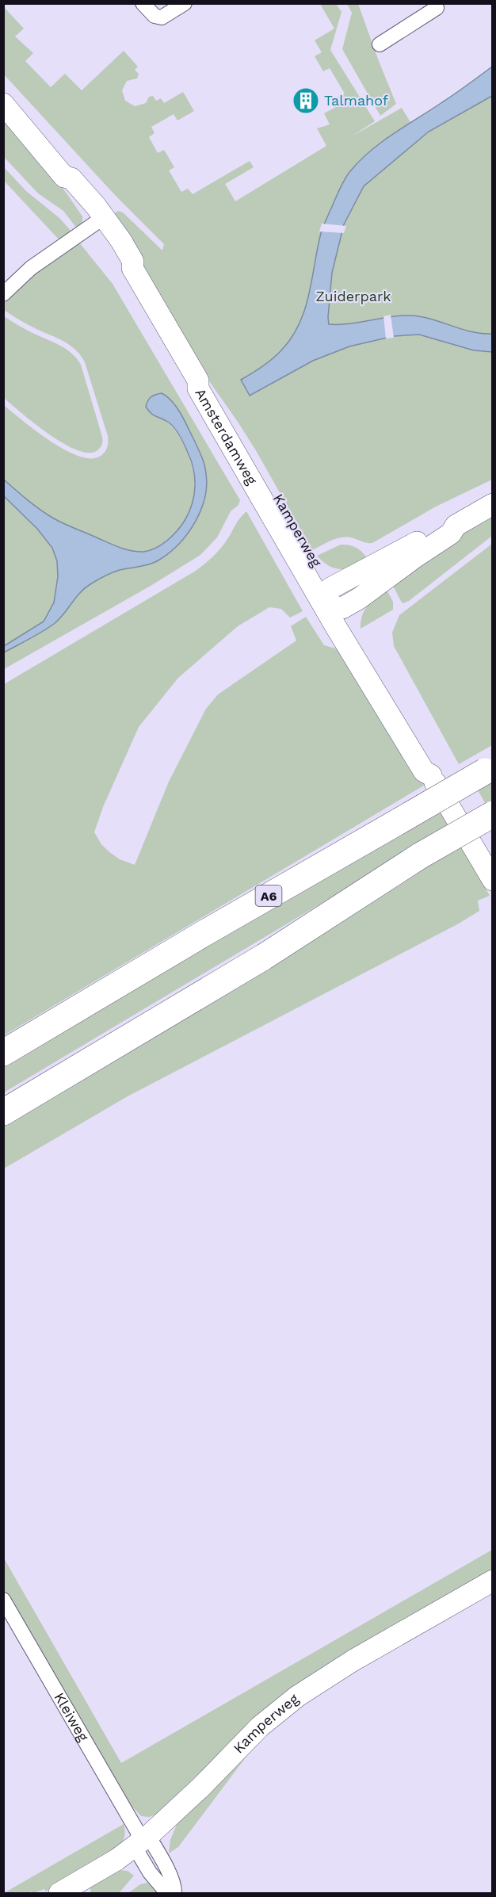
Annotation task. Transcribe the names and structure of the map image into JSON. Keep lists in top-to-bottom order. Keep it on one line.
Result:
{"streets":{"highway":["A6"],"street":["Amsterdamweg","Kamperweg","Kleiweg"]},"crossings":[["Kamperweg","Kleiweg"]],"parks":["Zuiderpark"],"places":{"building":["Talmahof"]}}
